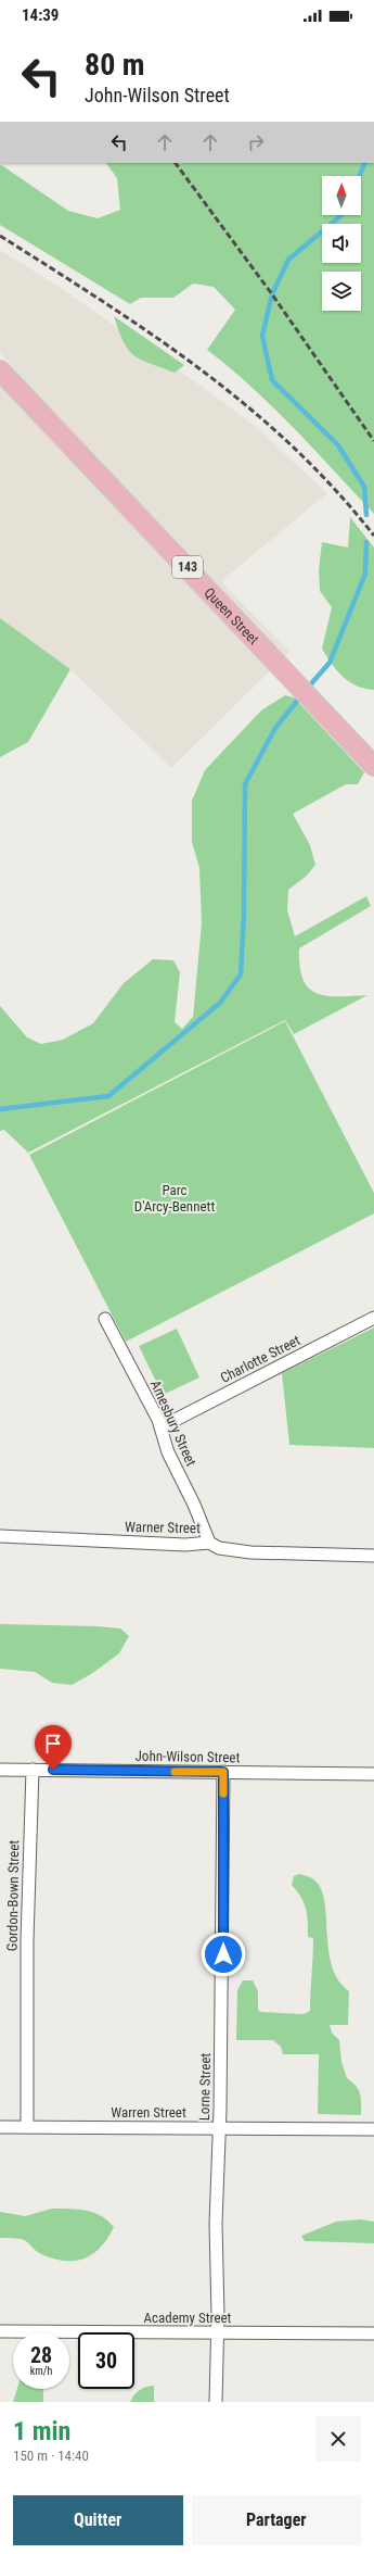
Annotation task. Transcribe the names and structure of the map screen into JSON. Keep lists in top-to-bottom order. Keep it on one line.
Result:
{"streets":{"main road":["143","Queen Street"],"street":["Charlotte Street","Amesbury Street","Warner Street","John-Wilson Street","Gordon-Bown Street","Lorne Street","Warren Street","Academy Street"]},"crossings":[["Charlotte Street","Amesbury Street"],["Amesbury Street","Warner Street"],["John-Wilson Street","Gordon-Bown Street"],["John-Wilson Street","Lorne Street"],["Gordon-Bown Street","Warren Street"],["Lorne Street","Warren Street"],["Lorne Street","Academy Street"]],"parks":["Parc D'Arcy-Bennett"],"north":"top","page":{"status":"14:39","turn":["80 m","John-Wilson Street"],"speed":"28 km/h","limit":"30","heading":["1 min","150 m · 14:40"],"buttons":["Quitter","Partager"]}}
